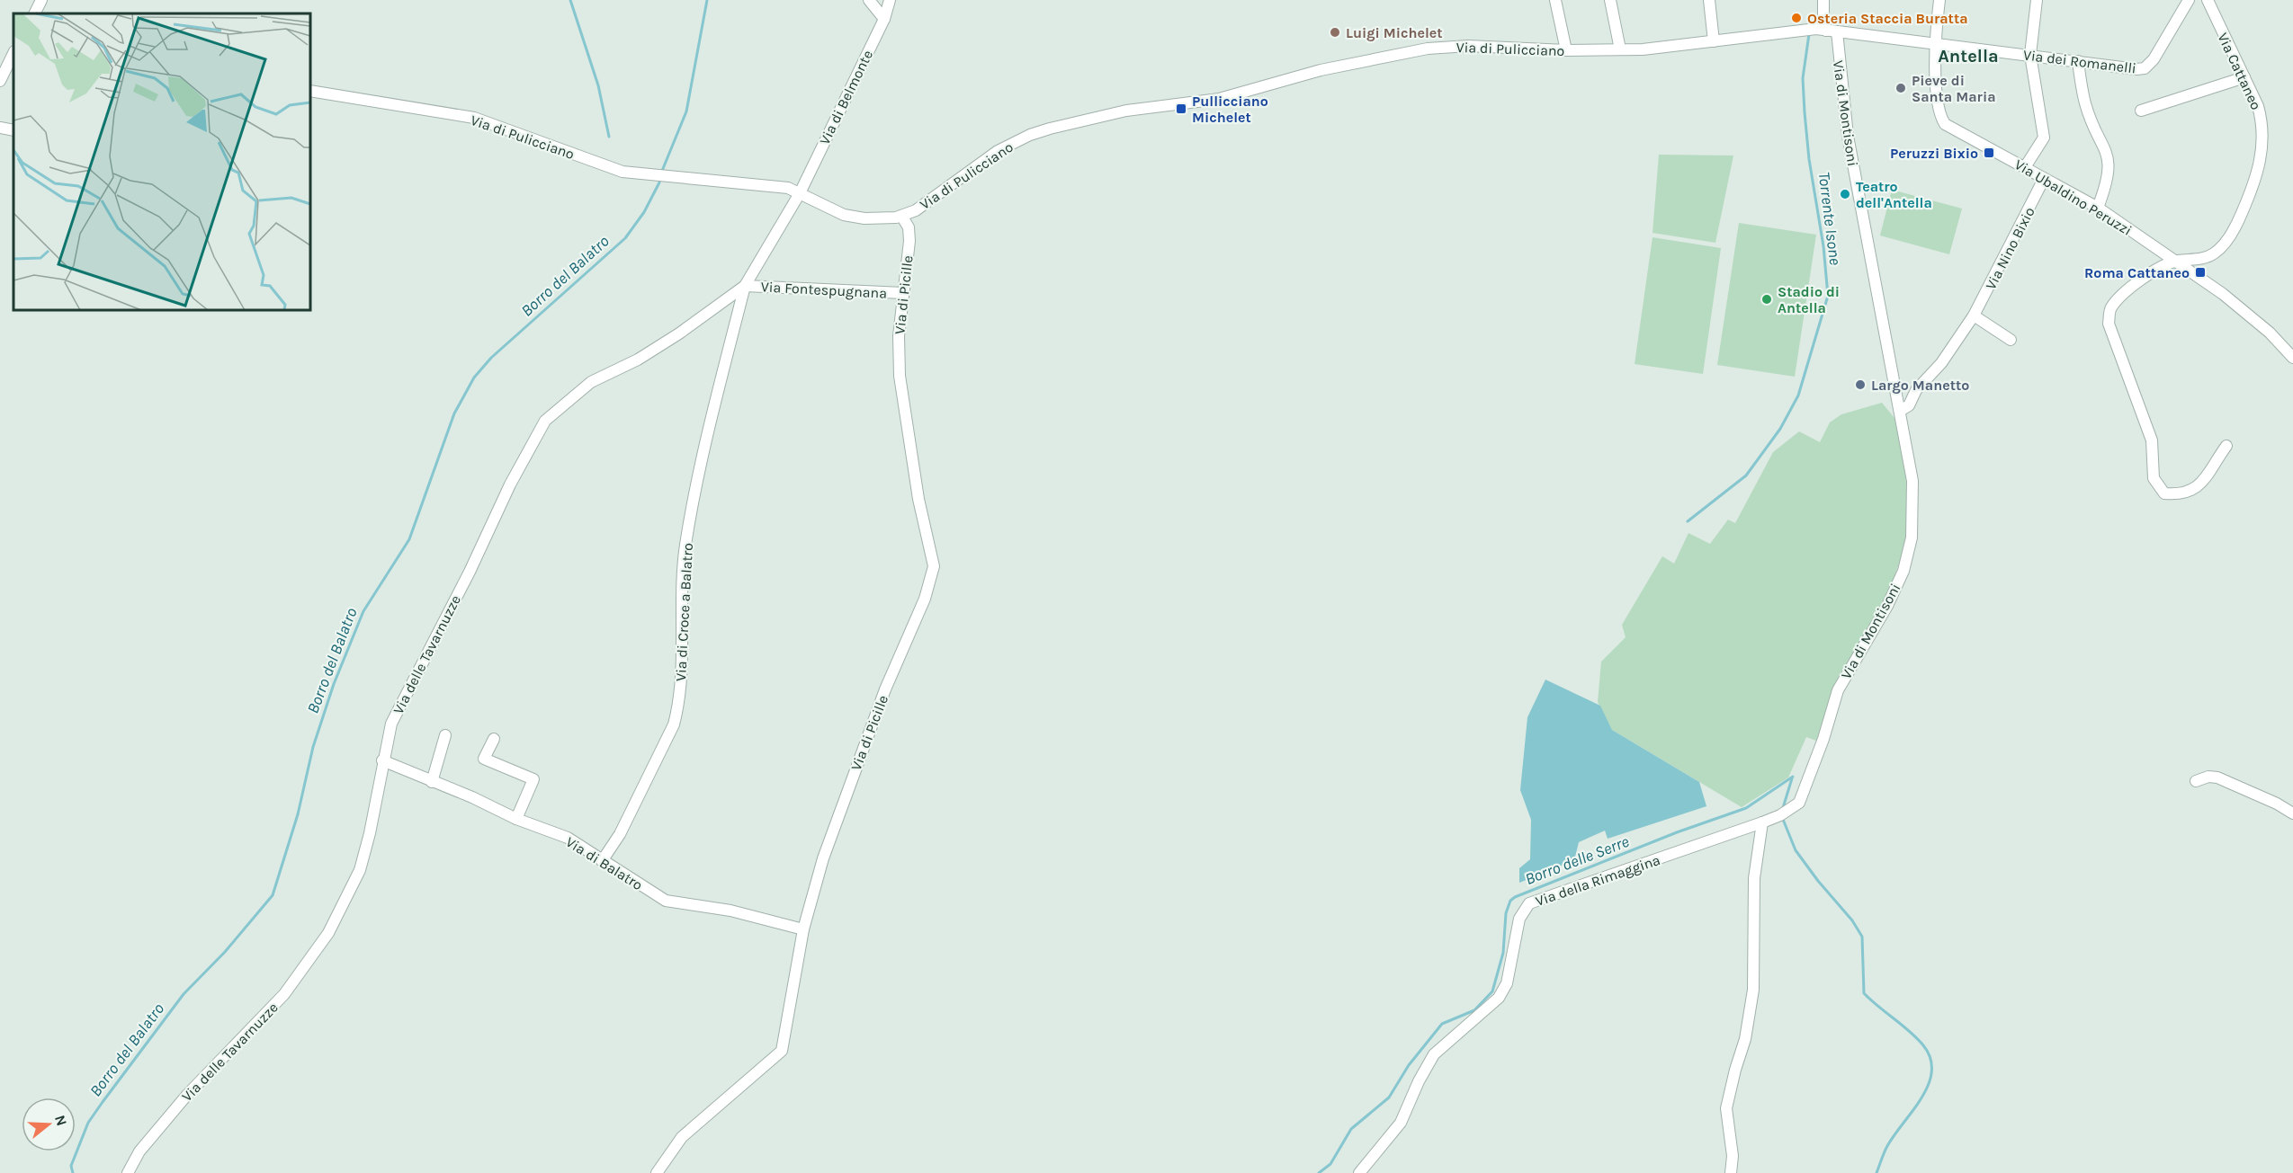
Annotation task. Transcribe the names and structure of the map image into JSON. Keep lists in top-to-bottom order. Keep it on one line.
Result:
{"streets":{"street":["Via di Pulicciano","Via dei Romanelli","Via Cattaneo","Via di Belmonte","Via di Montisoni","Via Ubaldino Peruzzi","Via Nino Bixio","Via Fontespugnana","Via di Picille","Via di Croce a Balatro","Via delle Tavarnuzze","Via di Balatro","Via della Rimaggina"]},"crossings":[["Via di Pulicciano","Via dei Romanelli"],["Via di Pulicciano","Via di Belmonte"],["Via di Pulicciano","Via di Montisoni"],["Via di Pulicciano","Via di Picille"],["Via di Pulicciano","Via delle Tavarnuzze"],["Via dei Romanelli","Via di Montisoni"],["Via dei Romanelli","Via Ubaldino Peruzzi"],["Via Cattaneo","Via Ubaldino Peruzzi"],["Via di Belmonte","Via delle Tavarnuzze"],["Via di Montisoni","Via Nino Bixio"],["Via di Montisoni","Via della Rimaggina"],["Via Ubaldino Peruzzi","Via Nino Bixio"],["Via Fontespugnana","Via di Picille"],["Via Fontespugnana","Via di Croce a Balatro"],["Via Fontespugnana","Via delle Tavarnuzze"],["Via di Picille","Via di Balatro"],["Via di Croce a Balatro","Via delle Tavarnuzze"],["Via di Croce a Balatro","Via di Balatro"],["Via delle Tavarnuzze","Via di Balatro"]],"districts":["Antella"],"water":["Torrente Isone","Borro del Balatro","Borro delle Serre"],"places":{"other":["Osteria Staccia Buratta","Luigi Michelet","Pieve di Santa Maria","Teatro dell'Antella","Stadio di Antella","Largo Manetto"],"transit":["Pullicciano Michelet","Peruzzi Bixio","Roma Cattaneo"]},"north":"right"}
